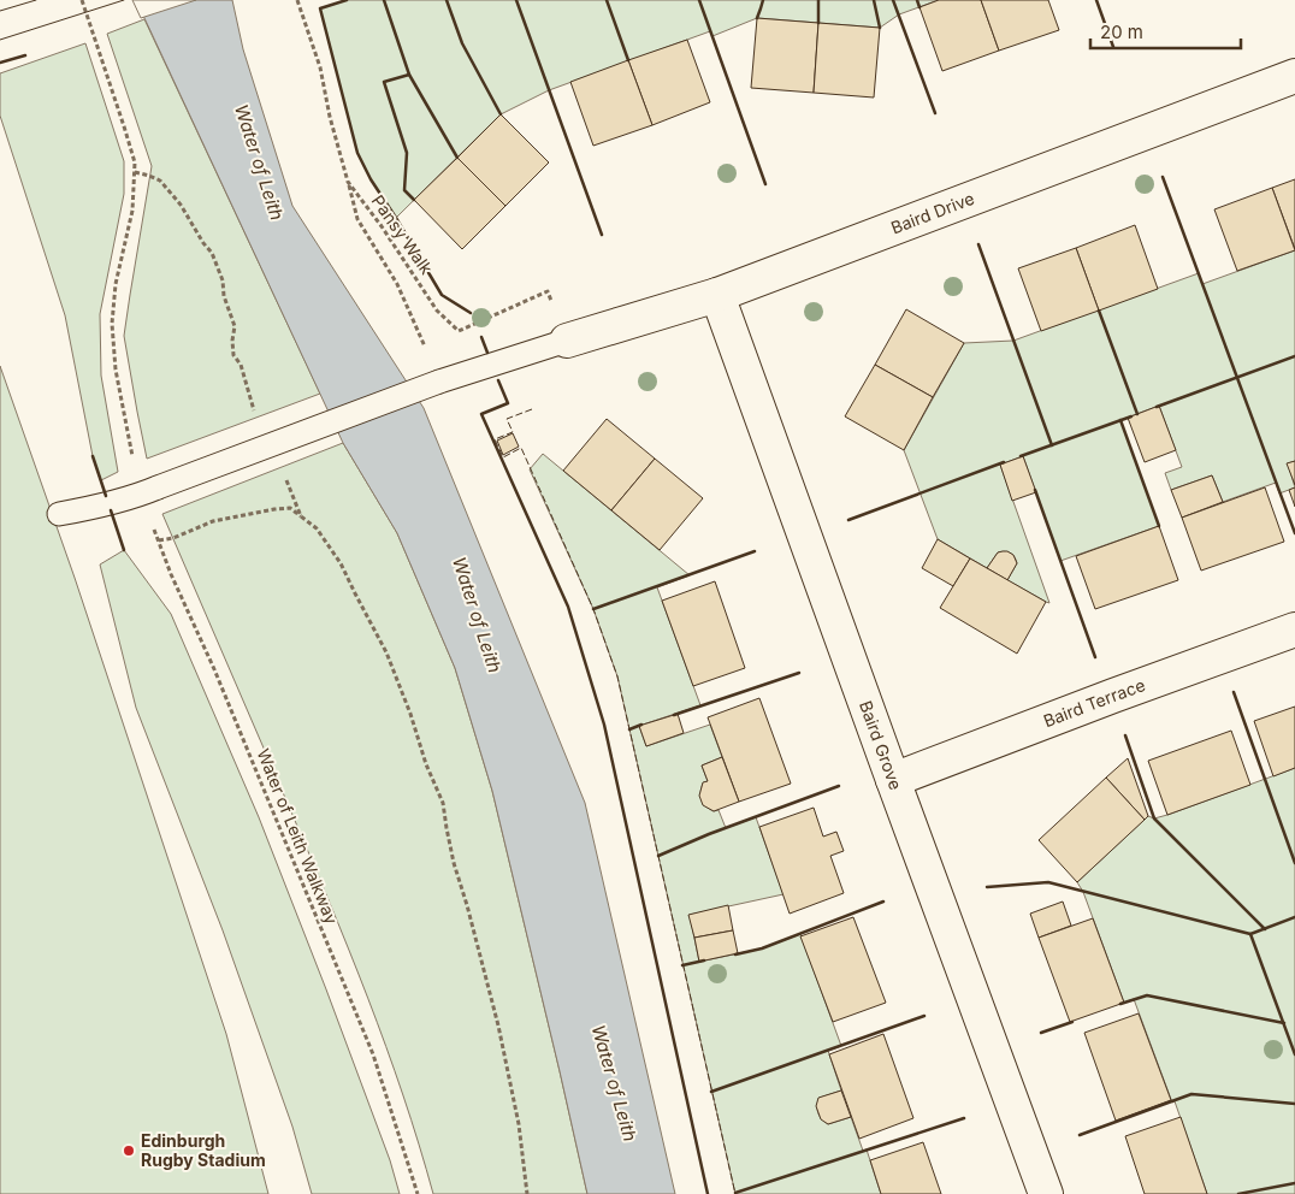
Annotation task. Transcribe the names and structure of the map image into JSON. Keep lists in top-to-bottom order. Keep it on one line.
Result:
{"streets":{"street":["Baird Drive","Baird Terrace","Baird Grove"],"path":["Pansy Walk","Water of Leith Walkway"]},"crossings":[["Baird Drive","Pansy Walk"],["Baird Drive","Baird Grove"],["Baird Terrace","Baird Grove"]],"water":["Water of Leith"],"places":["Edinburgh Rugby Stadium"],"scale_bar":"20 m"}
